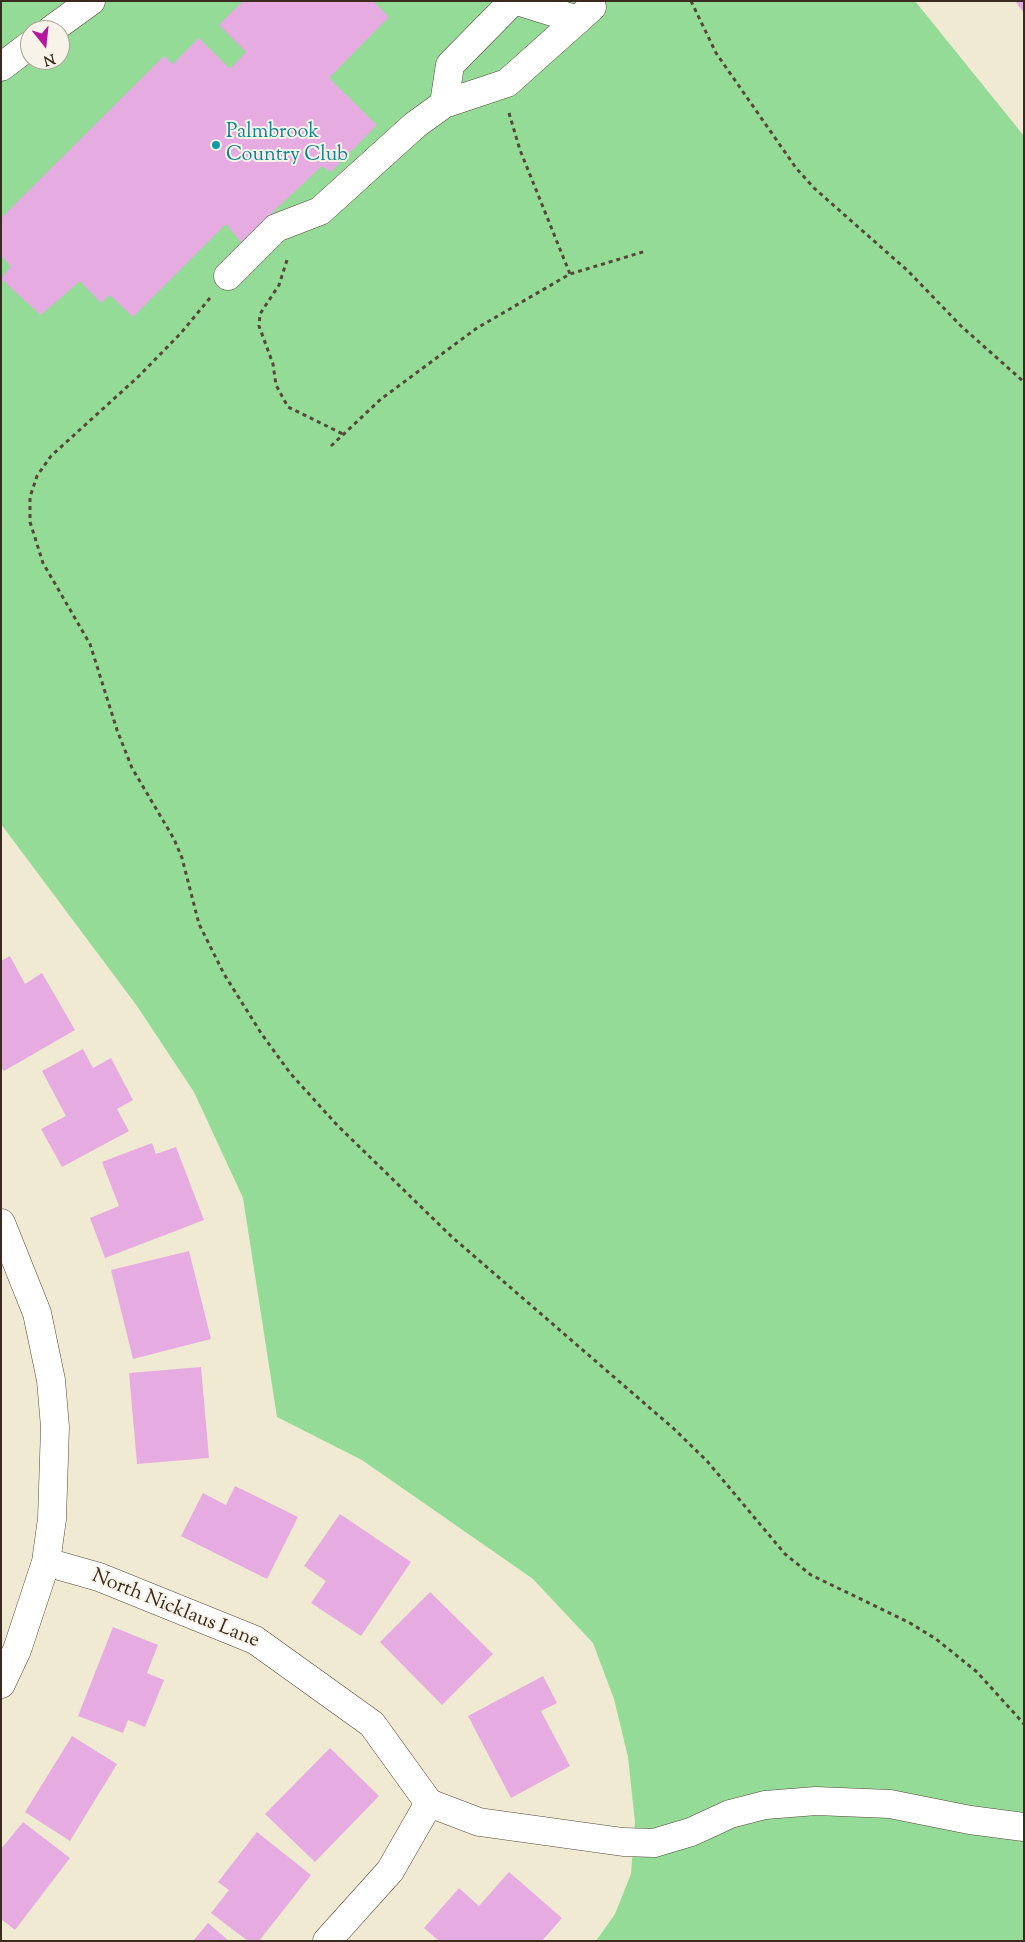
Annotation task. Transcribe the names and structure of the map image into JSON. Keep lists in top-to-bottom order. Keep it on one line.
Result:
{"streets":{"street":["North Nicklaus Lane"]},"places":["Palmbrook Country Club"],"north":"bottom"}
